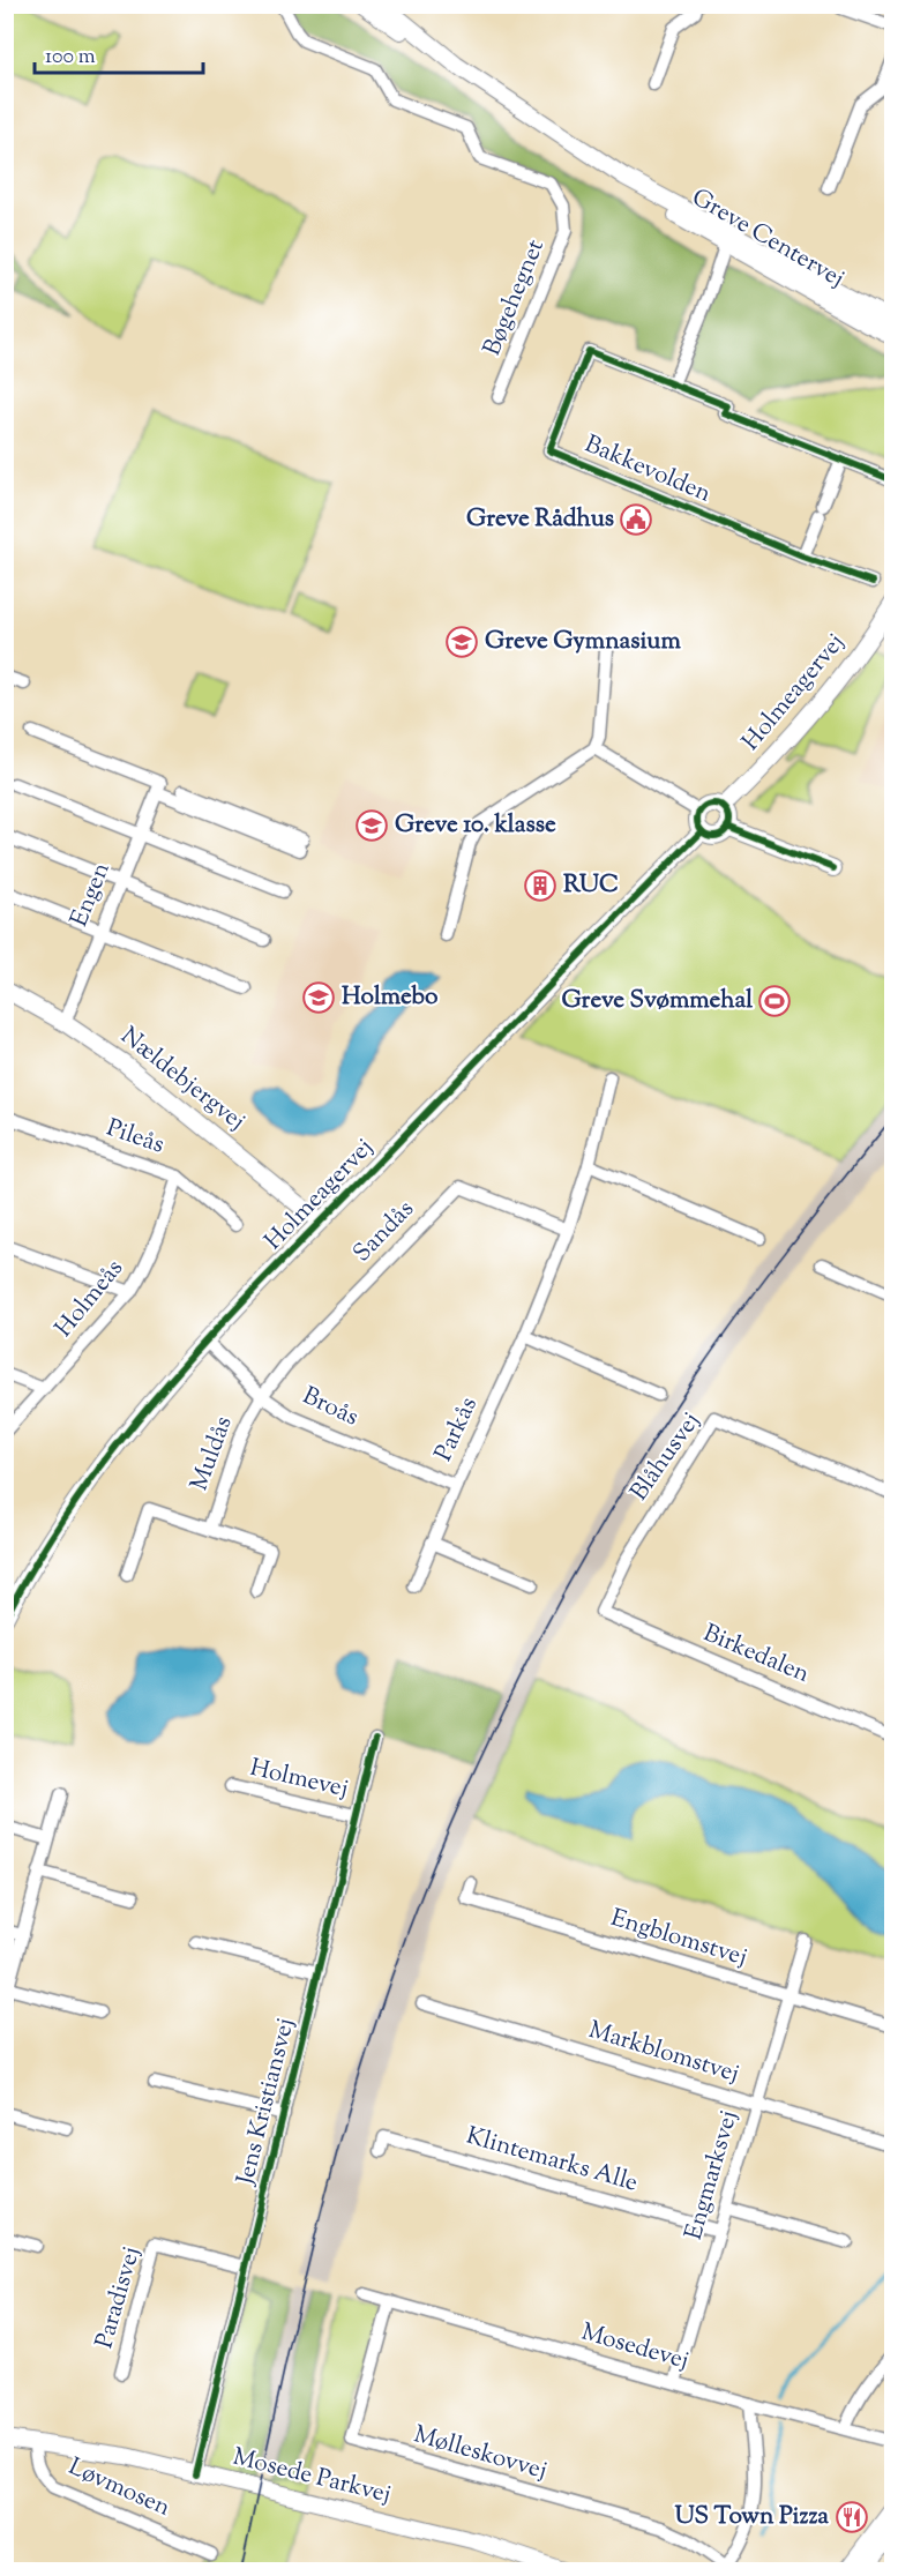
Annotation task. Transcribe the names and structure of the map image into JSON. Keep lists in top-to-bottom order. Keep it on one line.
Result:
{"streets":{"street":["Greve Centervej","Bøgehegnet","Bakkevolden","Holmeagervej","Engen","Nældebjergvej","Pileås","Sandås","Holmeås","Broås","Parkås","Muldås","Blåhusvej","Birkedalen","Holmevej","Engblomstvej","Markblomstvej","Jens Kristiansvej","Klintemarks Alle","Engmarksvej","Paradisvej","Mosedevej","Mølleskovvej","Mosede Parkvej","Løvmosen"]},"crossings":[["Holmeagervej","Nældebjergvej"],["Holmeagervej","Broås"],["Engen","Nældebjergvej"],["Pileås","Holmeås"],["Sandås","Broås"],["Sandås","Parkås"],["Sandås","Muldås"],["Broås","Parkås"],["Broås","Muldås"],["Blåhusvej","Birkedalen"],["Holmevej","Jens Kristiansvej"],["Engblomstvej","Engmarksvej"],["Markblomstvej","Engmarksvej"],["Jens Kristiansvej","Paradisvej"],["Jens Kristiansvej","Mosede Parkvej"],["Klintemarks Alle","Engmarksvej"],["Engmarksvej","Mosedevej"],["Mosedevej","Mølleskovvej"],["Mosede Parkvej","Løvmosen"]],"places":{"public building":["Greve Rådhus"],"school or university":["Greve Gymnasium","Greve 10. klasse","Holmebo"],"building":["RUC"],"sports":["Greve Svømmehal"],"restaurant":["US Town Pizza"]},"scale_bar":"100 m"}
